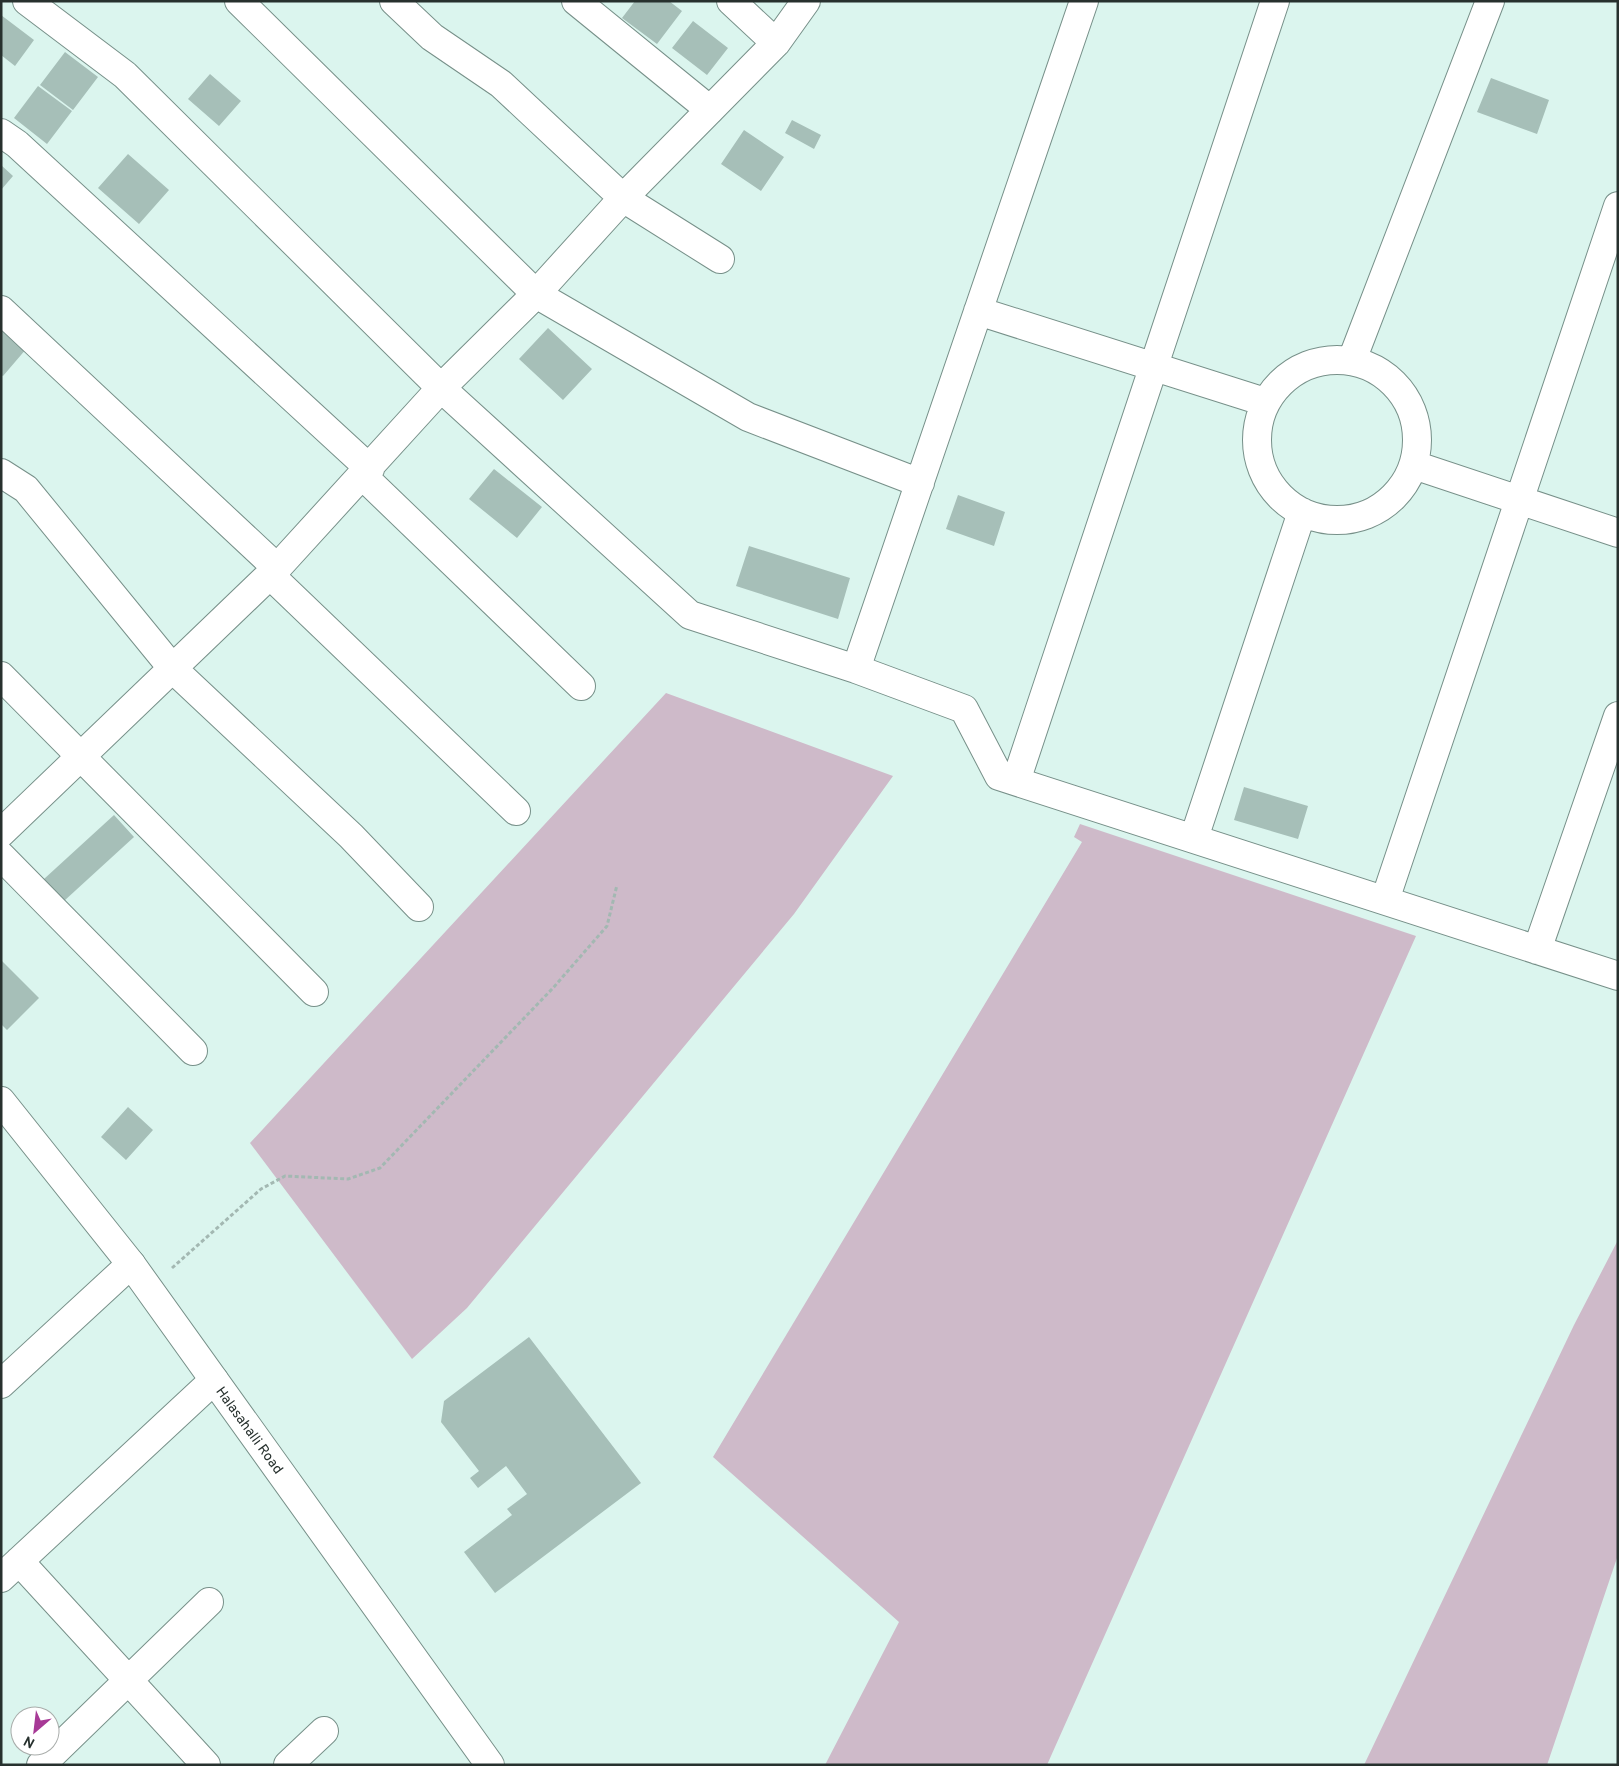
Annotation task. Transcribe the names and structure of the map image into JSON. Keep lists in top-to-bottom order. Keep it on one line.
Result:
{"streets":{"street":["Halasahalli Road"]},"north":"bottom left"}
